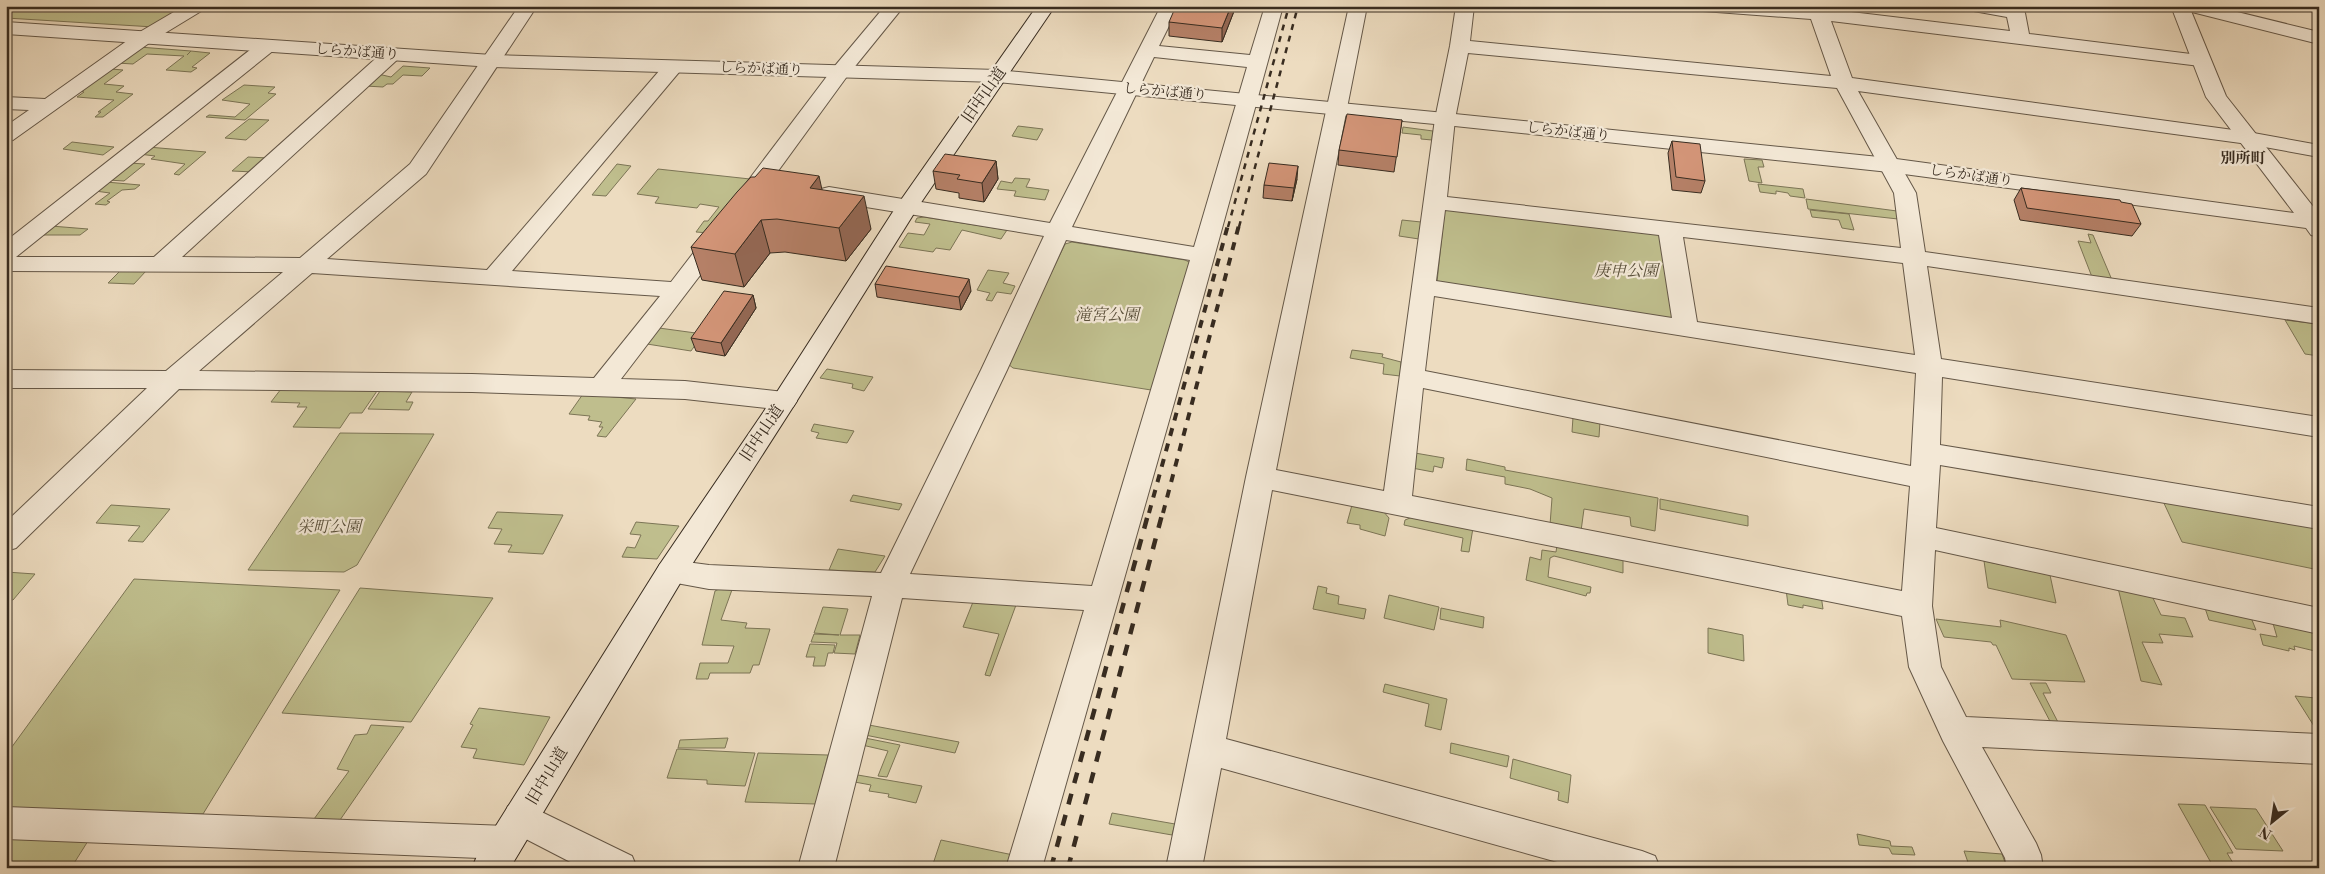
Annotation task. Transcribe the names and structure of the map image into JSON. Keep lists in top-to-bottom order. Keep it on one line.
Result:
{"streets":{"street":["しらかば通り","旧中山道"]},"crossings":[["しらかば通り","旧中山道"]],"districts":["別所町"],"parks":["庚申公園","滝宮公園","栄町公園"],"north":"bottom left"}
